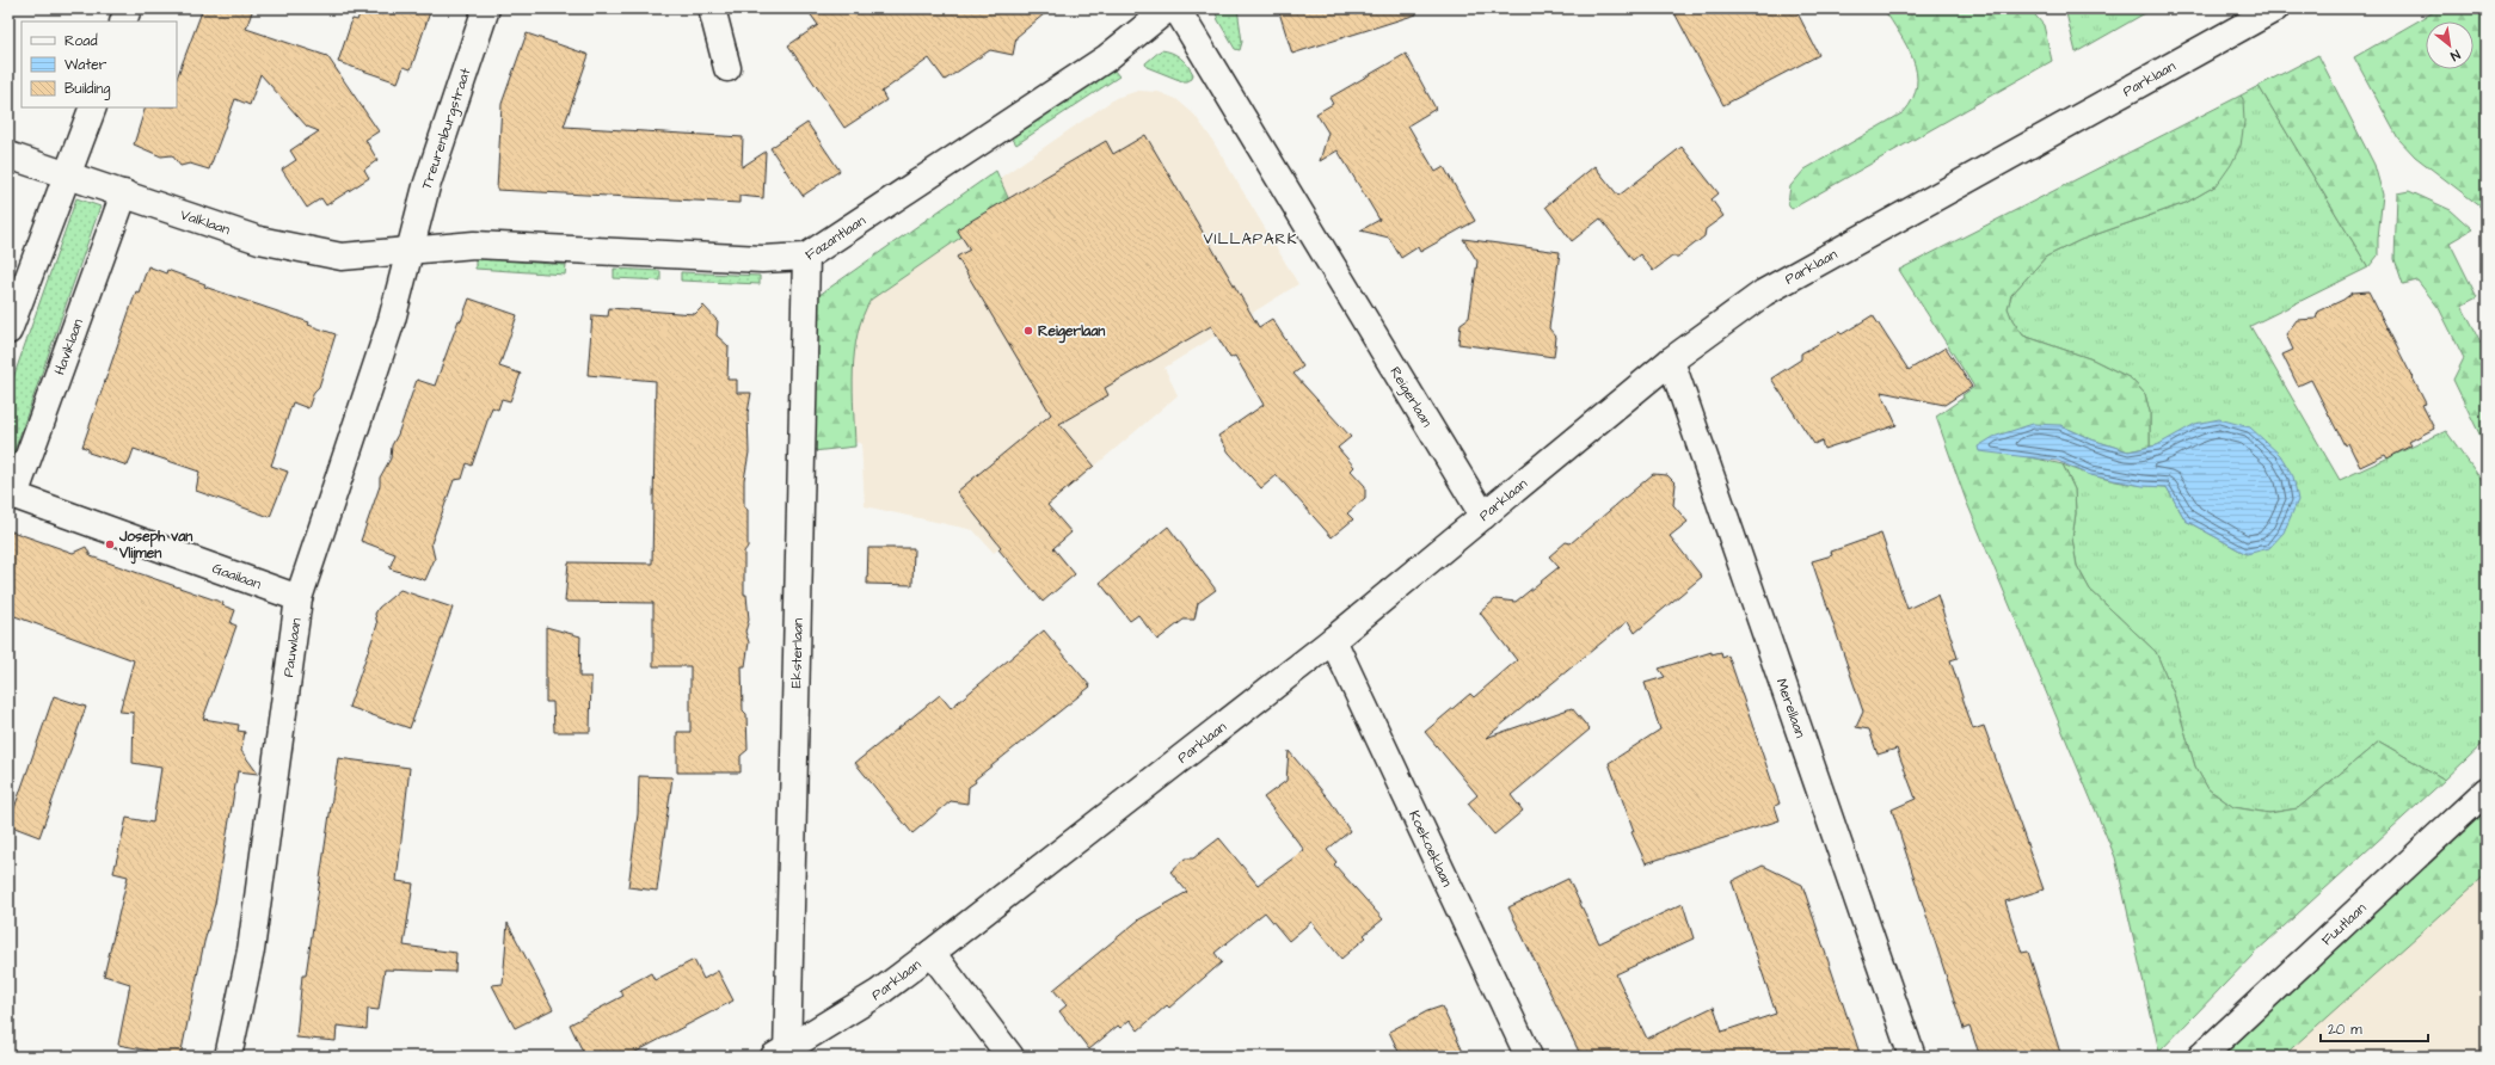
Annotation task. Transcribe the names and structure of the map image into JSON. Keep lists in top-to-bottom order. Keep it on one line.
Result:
{"streets":{"street":["Parklaan","Treurenburgstraat","Valklaan","Fazantlaan","Haviklaan","Reigerlaan","Gaailaan","Pauwlaan","Eksterlaan","Merellaan","Koekoeklaan","Fuutlaan"]},"crossings":[["Parklaan","Reigerlaan"],["Parklaan","Eksterlaan"],["Parklaan","Merellaan"],["Parklaan","Koekoeklaan"],["Treurenburgstraat","Valklaan"],["Treurenburgstraat","Fazantlaan"],["Treurenburgstraat","Pauwlaan"],["Valklaan","Fazantlaan"],["Valklaan","Haviklaan"],["Valklaan","Pauwlaan"],["Fazantlaan","Pauwlaan"],["Fazantlaan","Eksterlaan"],["Haviklaan","Gaailaan"],["Gaailaan","Pauwlaan"]],"districts":["VILLAPARK"],"places":["Reigerlaan","Joseph van Vlijmen"],"legend":["Road","Water","Building"],"scale_bar":"20 m","north":"bottom right"}
